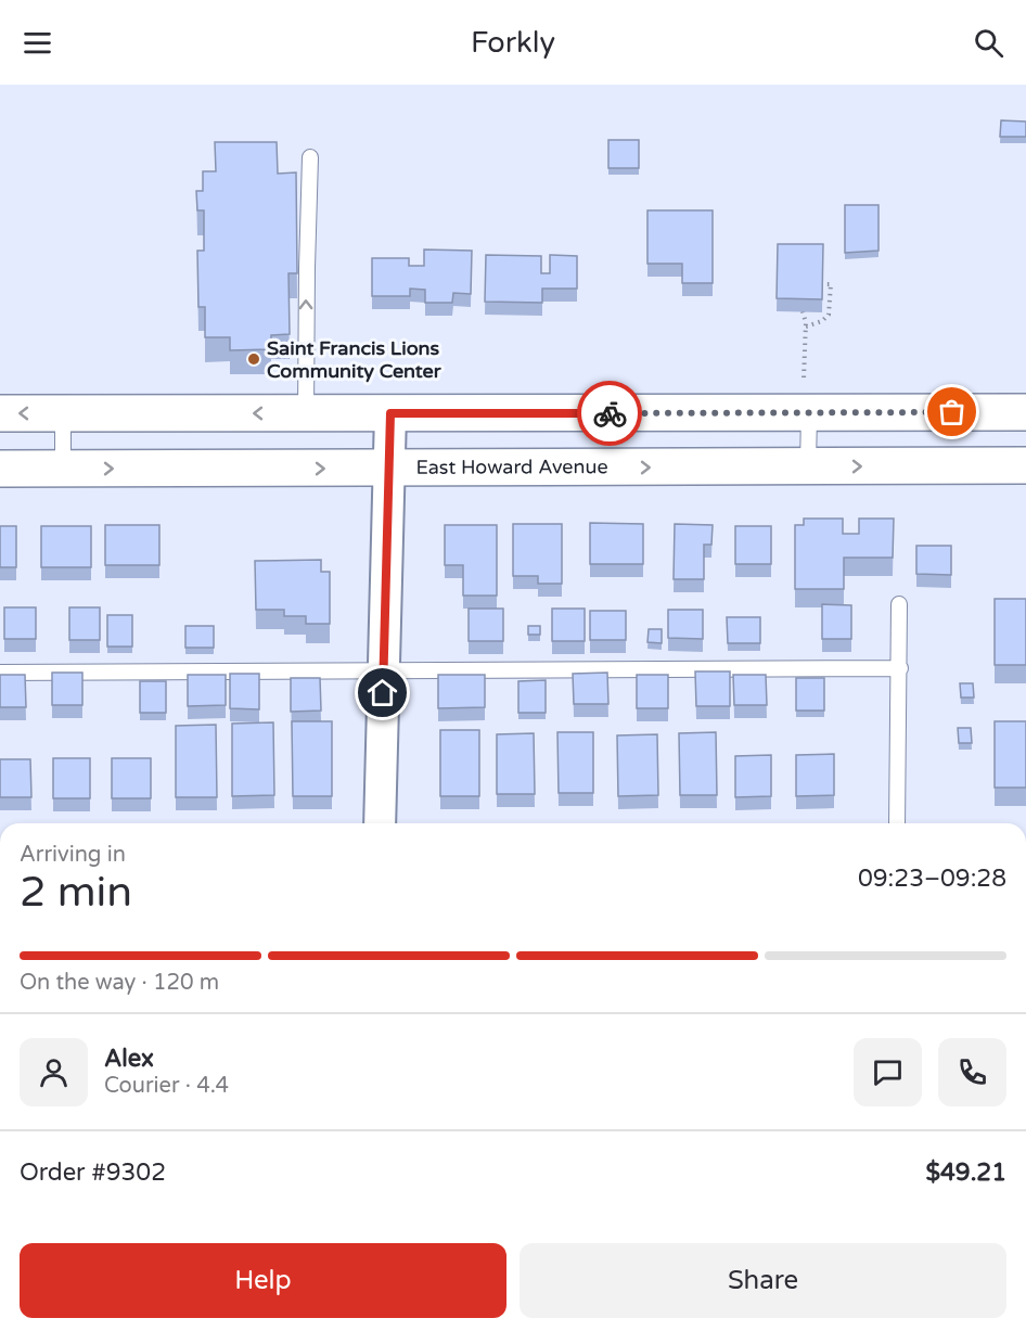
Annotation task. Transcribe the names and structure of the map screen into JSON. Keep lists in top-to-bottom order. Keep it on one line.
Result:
{"streets":{"main road":["East Howard Avenue"]},"places":["Saint Francis Lions Community Center"],"page":{"header":"Forkly","heading":["2 min","Arriving in","09:23–09:28"],"panel":["Alex","Courier · 4.4","Order #9302","$49.21"],"bar":"On the way · 120 m","buttons":["Help","Share"]}}
